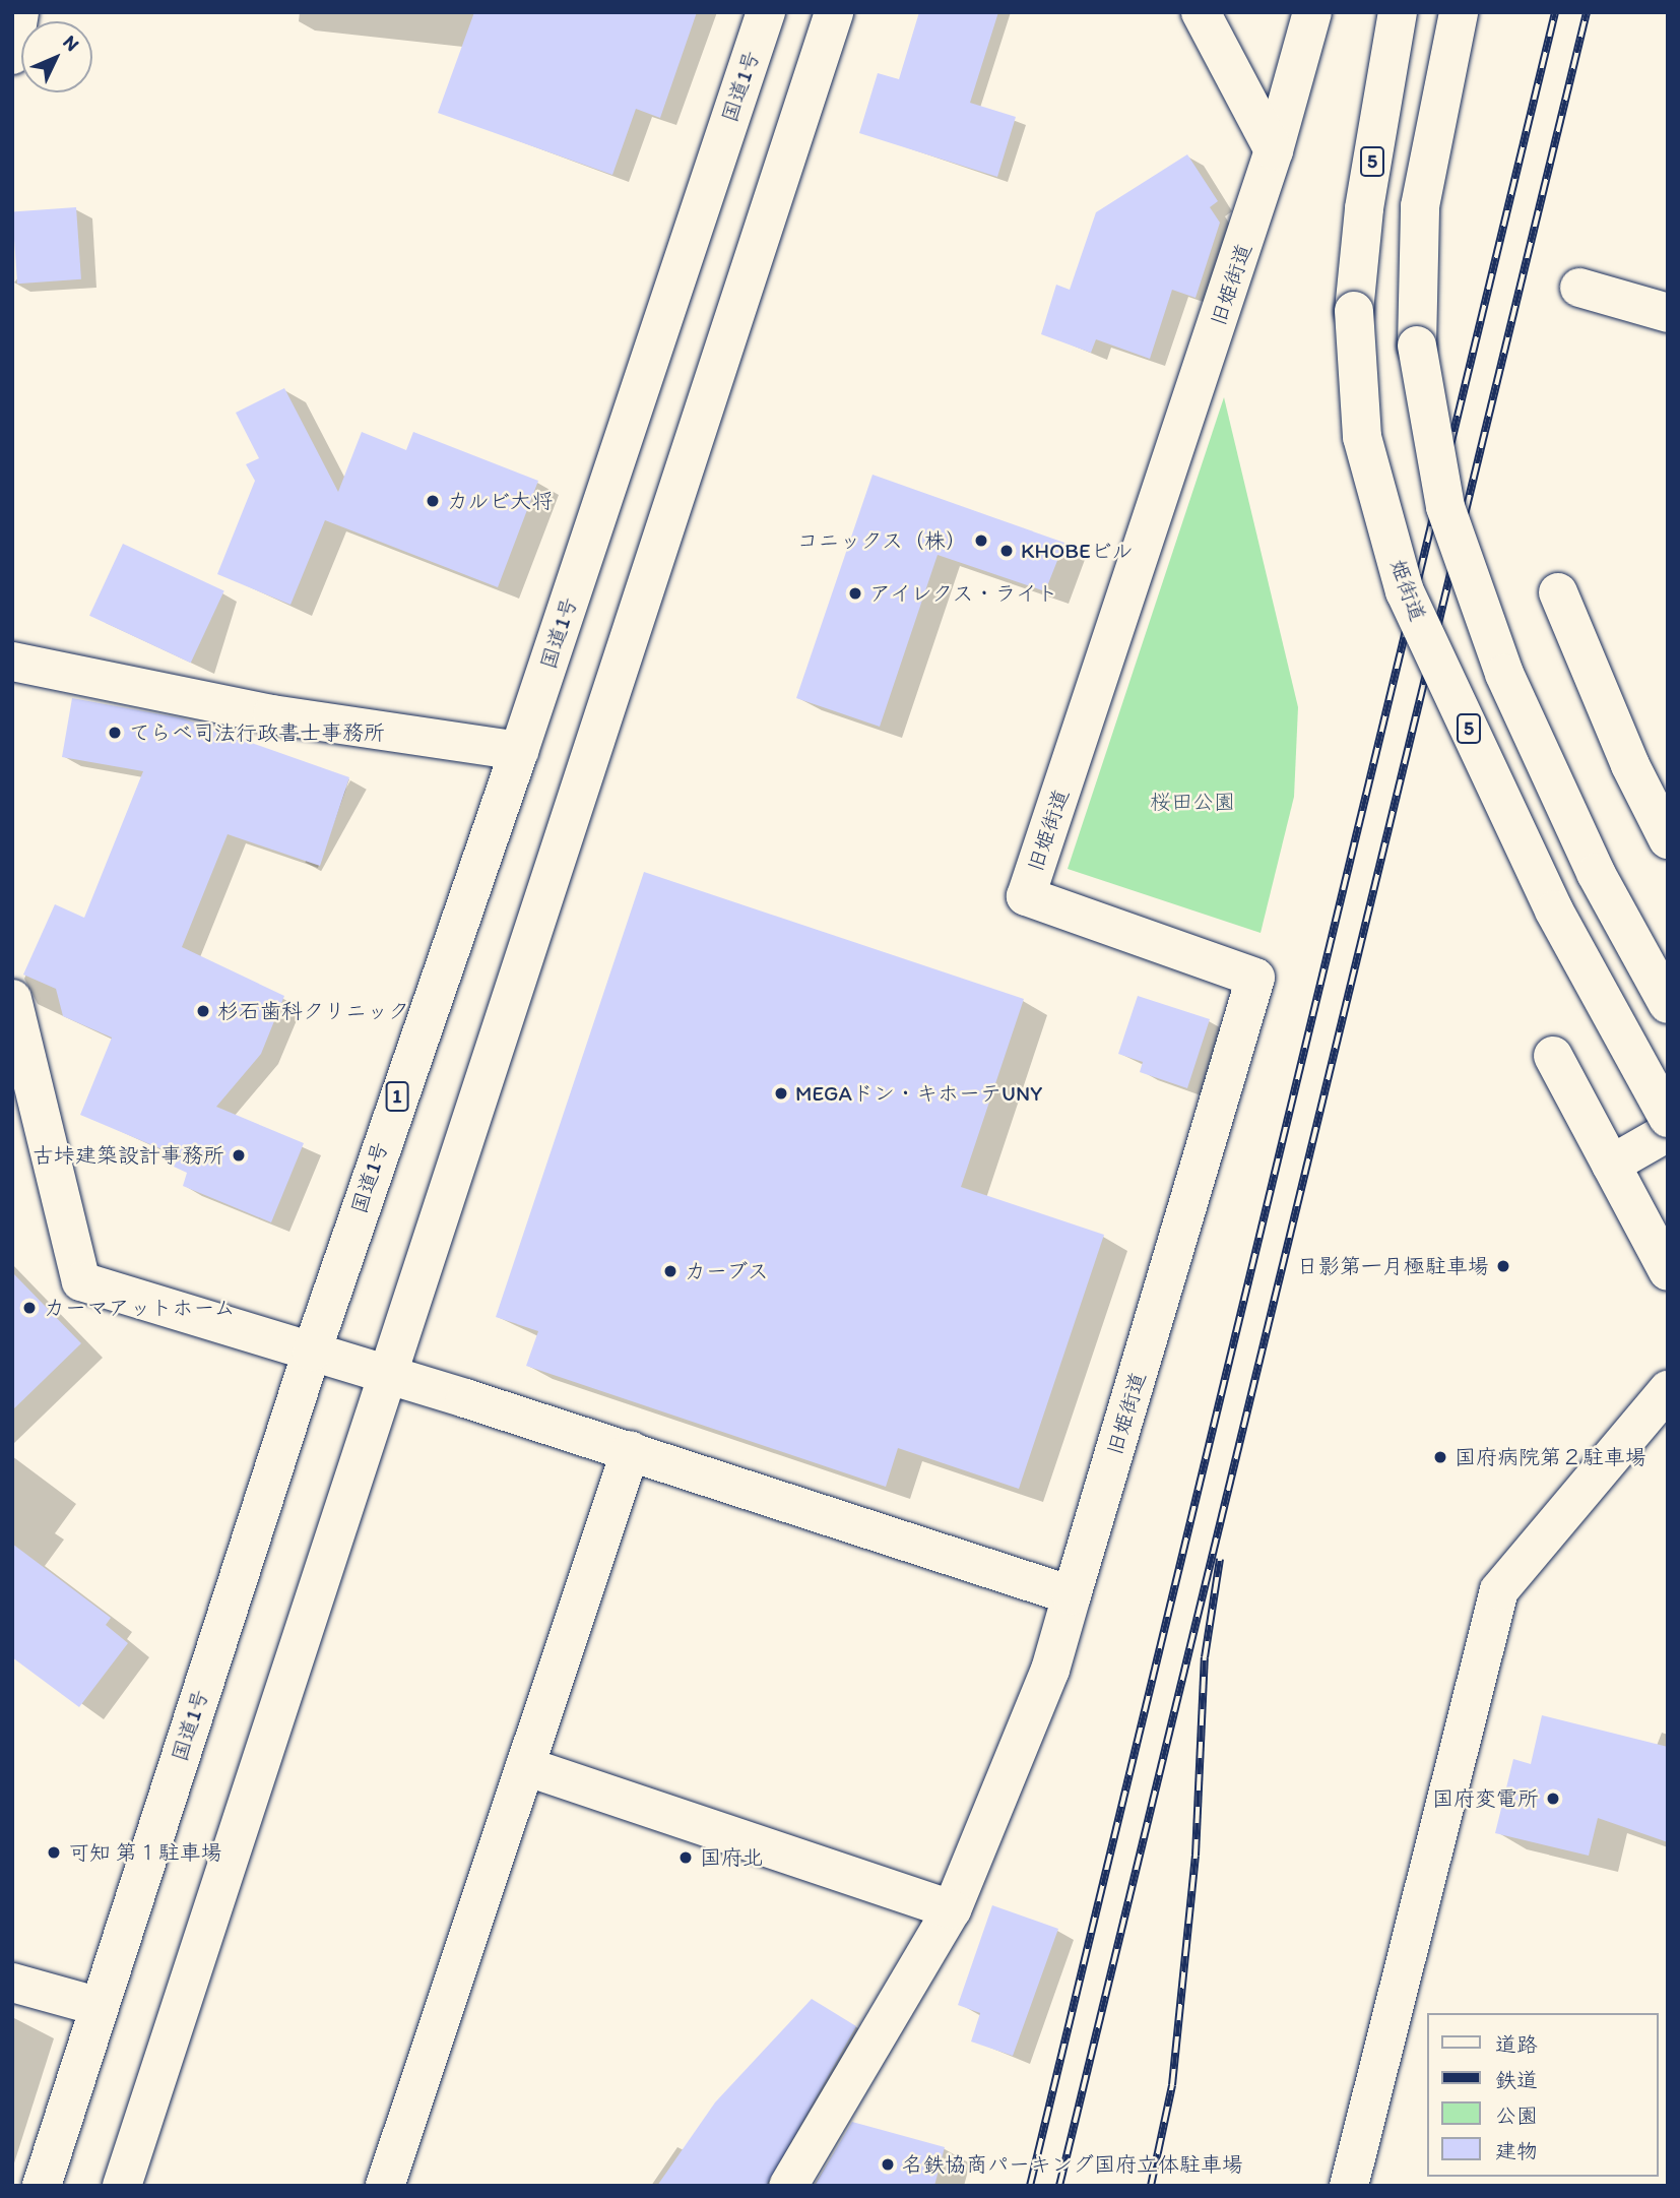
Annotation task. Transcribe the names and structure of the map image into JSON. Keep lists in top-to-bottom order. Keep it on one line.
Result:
{"streets":{"main road":["国道1号","5","旧姫街道","姫街道","1"]},"parks":["桜田公園"],"places":["カルビ大将","コニックス（株）","KHOBEビル","アイレクス・ライト","てらべ司法行政書士事務所","杉石歯科クリニック","MEGAドン・キホーテUNY","古垰建築設計事務所","日影第一月極駐車場","カーブス","カーマアットホーム","国府病院第２駐車場","国府変電所","可知 第１駐車場","国府北","名鉄協商パーキング国府立体駐車場"],"legend":["道路","鉄道","公園","建物"],"north":"top right"}
